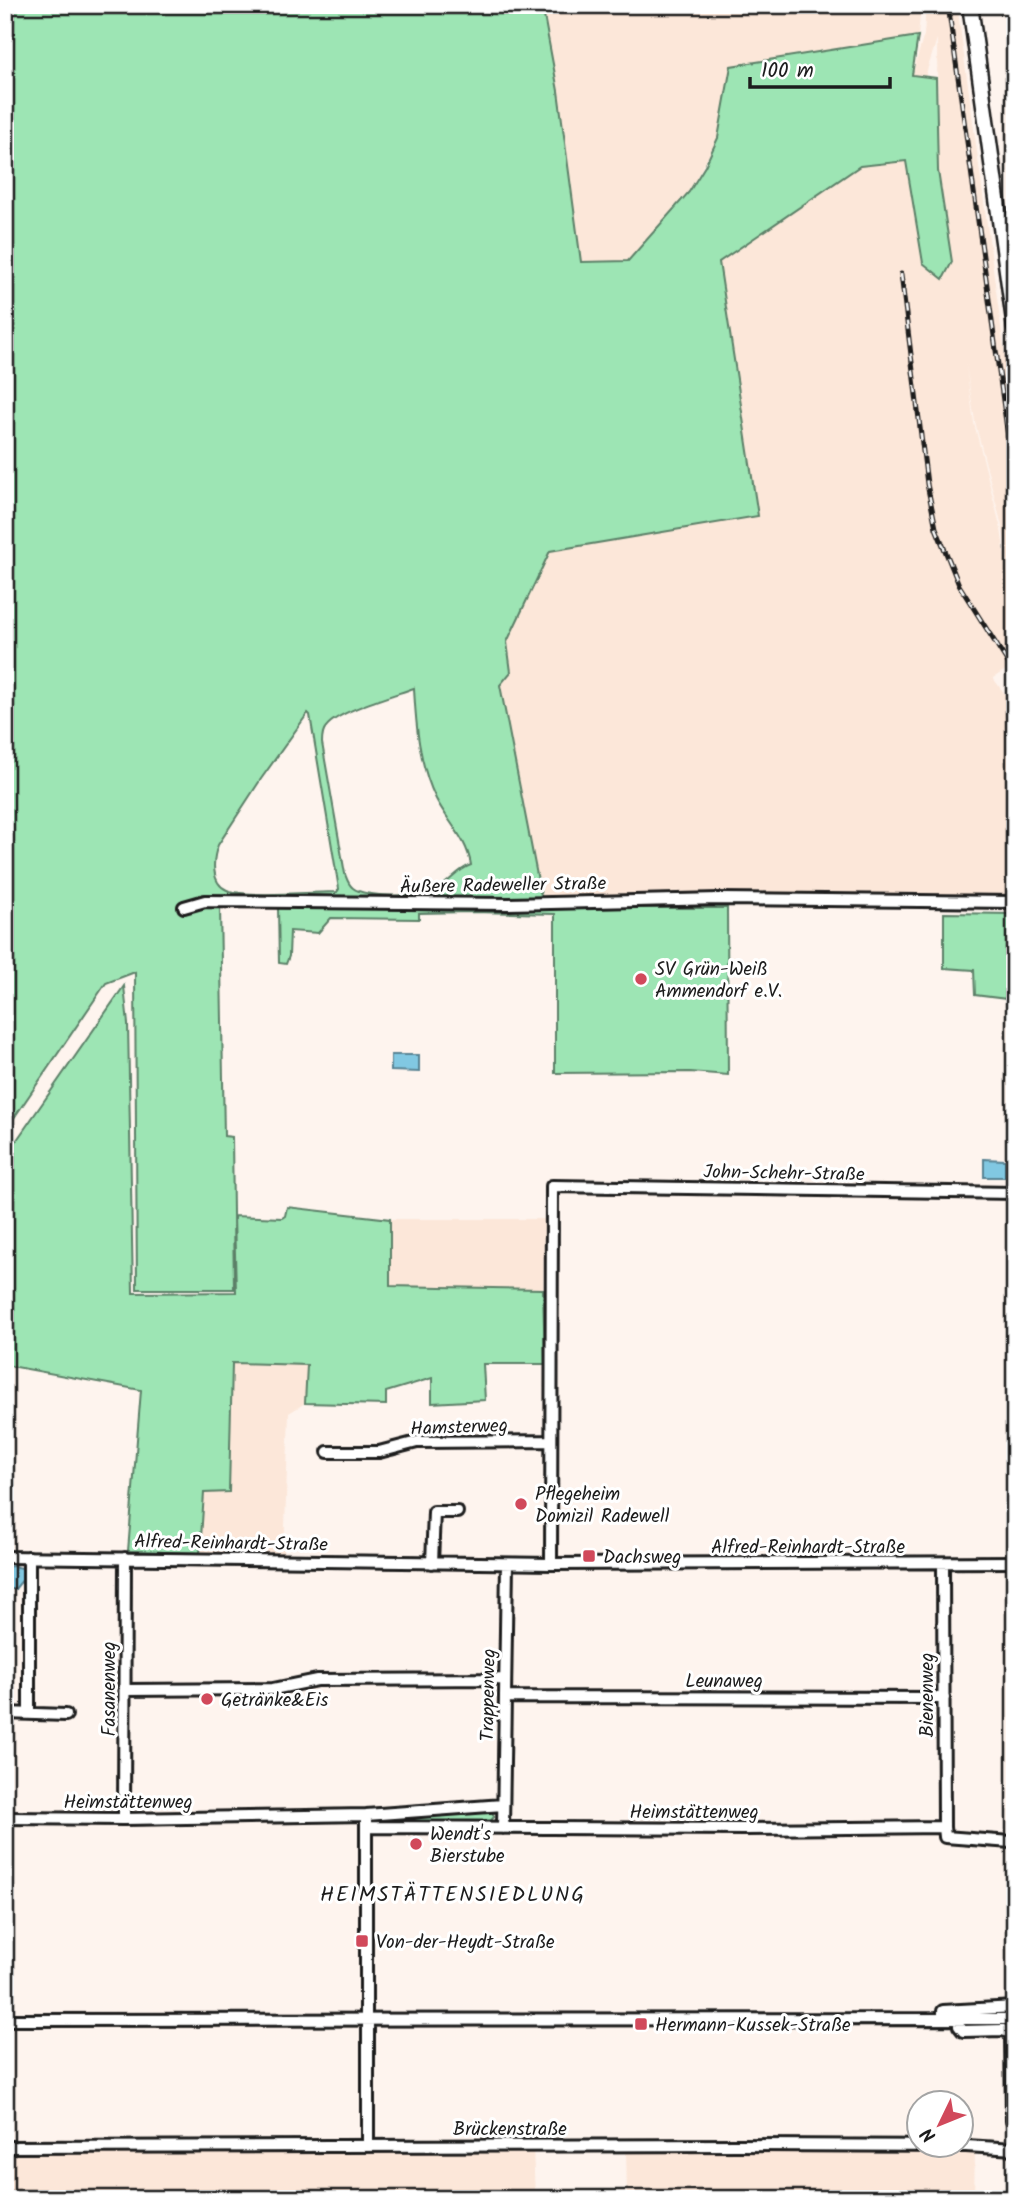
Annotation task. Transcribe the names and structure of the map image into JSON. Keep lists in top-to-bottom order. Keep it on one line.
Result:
{"streets":{"street":["Äußere Radeweller Straße","John-Schehr-Straße","Hamsterweg","Alfred-Reinhardt-Straße","Leunaweg","Fasanenweg","Trappenweg","Bienenweg","Heimstättenweg","Brückenstraße"]},"crossings":[["John-Schehr-Straße","Hamsterweg"],["Alfred-Reinhardt-Straße","Fasanenweg"],["Alfred-Reinhardt-Straße","Trappenweg"],["Alfred-Reinhardt-Straße","Bienenweg"],["Leunaweg","Trappenweg"],["Leunaweg","Bienenweg"],["Fasanenweg","Heimstättenweg"],["Trappenweg","Heimstättenweg"],["Bienenweg","Heimstättenweg"]],"districts":["HEIMSTÄTTENSIEDLUNG"],"places":{"other":["SV Grün-Weiß Ammendorf e.V.","Pflegeheim Domizil Radewell","Getränke&Eis","Wendt's Bierstube"],"transit":["Dachsweg","Von-der-Heydt-Straße","Hermann-Kussek-Straße"]},"scale_bar":"100 m","north":"bottom left"}
